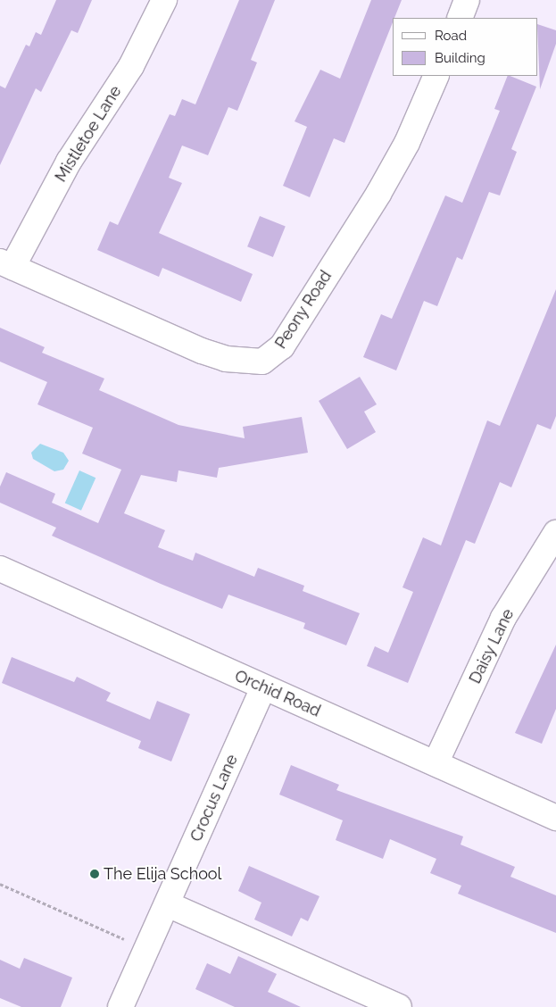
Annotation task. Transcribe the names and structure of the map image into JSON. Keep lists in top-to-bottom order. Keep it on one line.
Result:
{"streets":{"street":["Mistletoe Lane","Peony Road","Daisy Lane","Orchid Road","Crocus Lane"]},"crossings":[["Mistletoe Lane","Peony Road"],["Daisy Lane","Orchid Road"],["Orchid Road","Crocus Lane"]],"places":["The Elija School"],"legend":["Road","Building"]}
